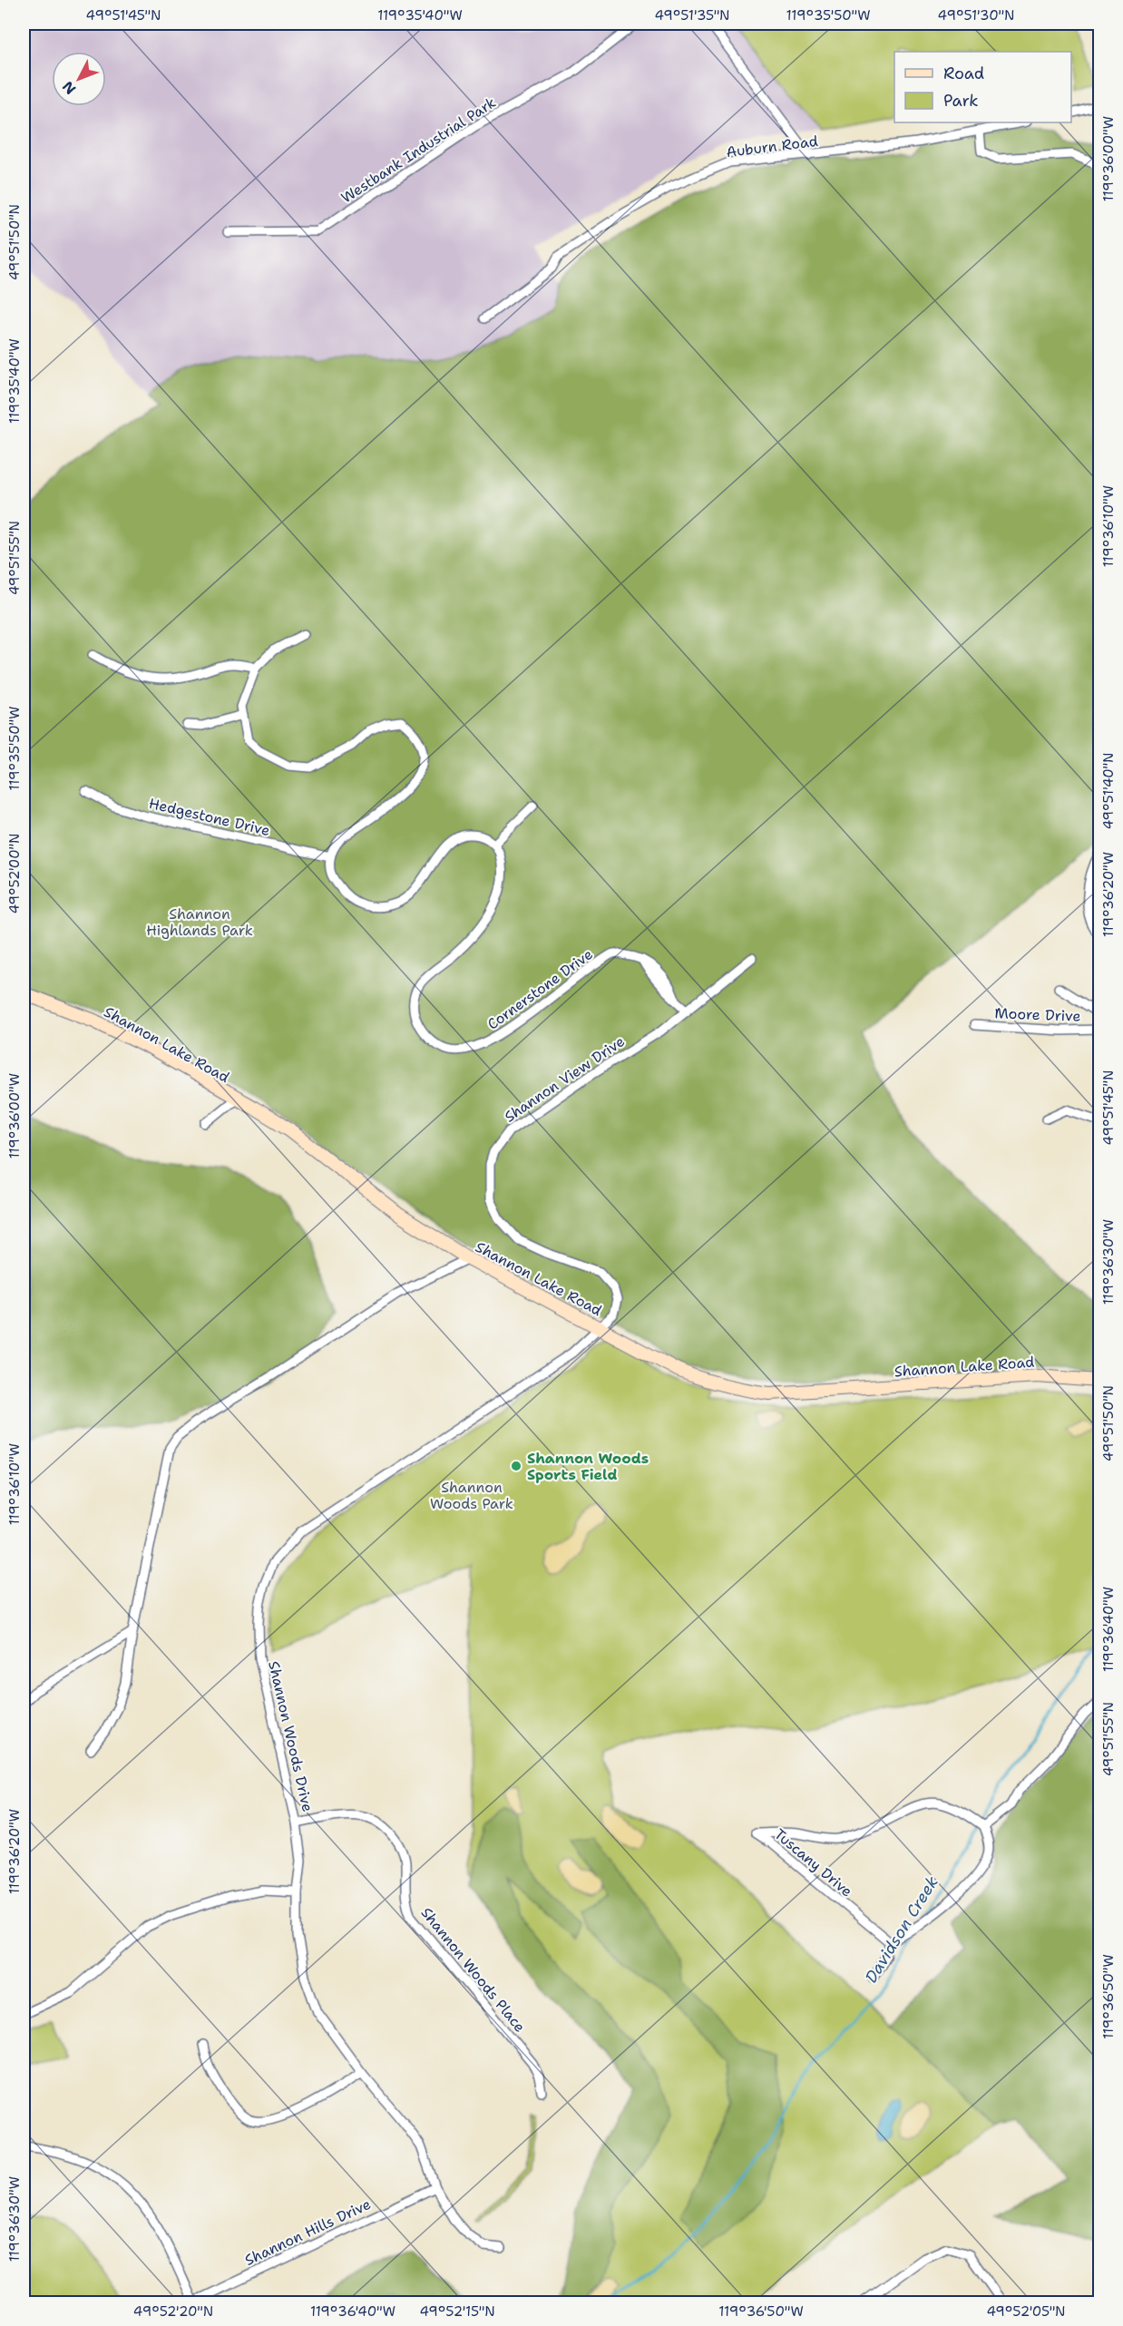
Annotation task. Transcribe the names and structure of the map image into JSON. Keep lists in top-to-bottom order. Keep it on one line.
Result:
{"streets":{"main road":["Shannon Lake Road"],"street":["Auburn Road","Westbank Industrial Park","Hedgestone Drive","Cornerstone Drive","Moore Drive","Shannon View Drive","Shannon Woods Drive","Tuscany Drive","Shannon Woods Place","Shannon Hills Drive"]},"crossings":[["Cornerstone Drive","Shannon View Drive"],["Shannon Lake Road","Shannon View Drive"],["Shannon Lake Road","Shannon Woods Drive"],["Shannon View Drive","Shannon Woods Drive"],["Shannon Woods Drive","Shannon Woods Place"],["Shannon Woods Drive","Shannon Hills Drive"]],"water":["Davidson Creek"],"parks":["Shannon Highlands Park","Shannon Woods Park"],"places":["Shannon Woods Sports Field"],"legend":["Road","Park"],"north":"bottom left","coordinates":["49°51'45\"N","119°35'40\"W","49°51'35\"N","119°35'50\"W","49°51'30\"N","119°36'00\"W","49°51'50\"N","119°36'10\"W","49°51'55\"N","49°51'40\"N","49°52'00\"N","119°36'20\"W","119°36'30\"W","119°36'40\"W","119°36'50\"W","49°52'20\"N","49°52'15\"N","49°52'05\"N"]}
